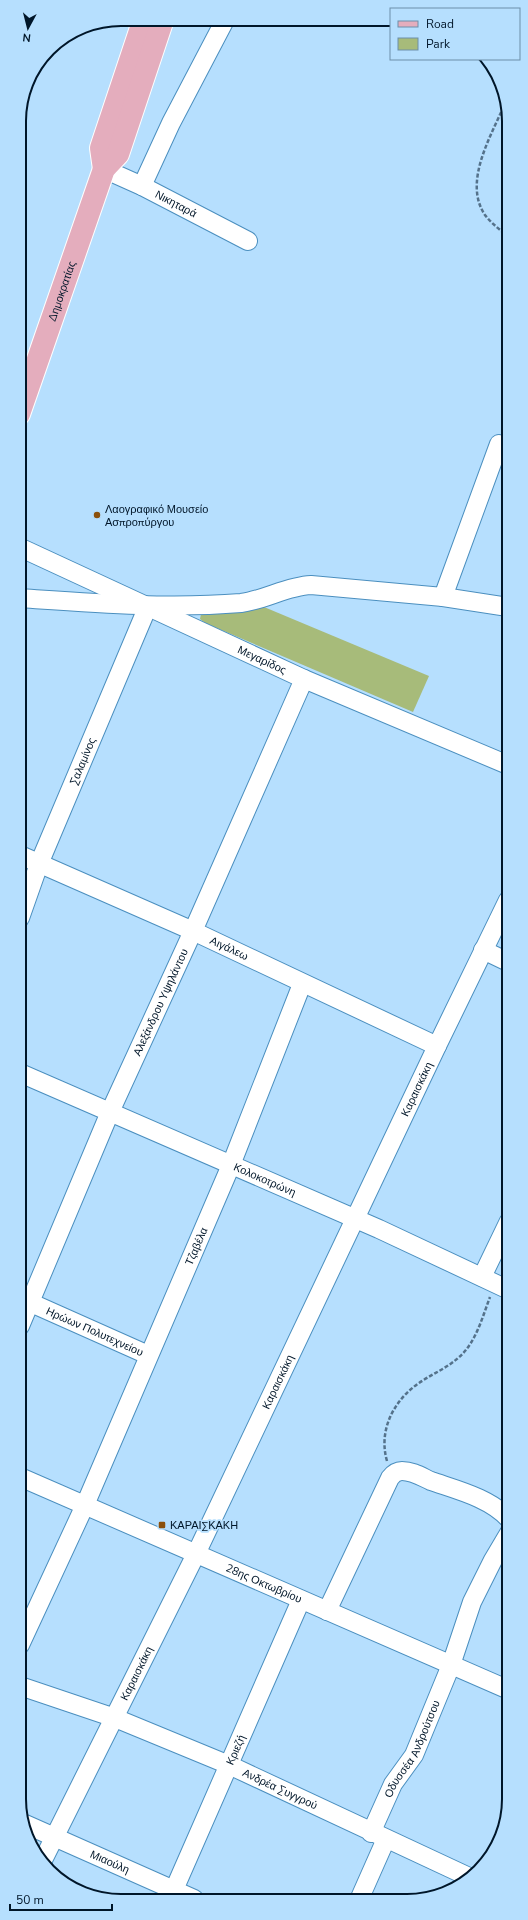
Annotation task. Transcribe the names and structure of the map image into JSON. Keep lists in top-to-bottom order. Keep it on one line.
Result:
{"streets":{"main road":["Δημοκρατίας"],"street":["Νικηταρά","Μεγαρίδος","Σαλαμίνος","Αιγάλεω","Αλεξάνδρου Υψηλάντου","Καραισκάκη","Κολοκοτρώνη","Τζαβέλα","Ηρώων Πολυτεχνείου","28ης Οκτωβρίου","Οδυσσέα Ανδρούτσου","Κριεζή","Ανδρέα Συγγρού","Μιαούλη"]},"crossings":[["Νικηταρά","Δημοκρατίας"],["Μεγαρίδος","Σαλαμίνος"],["Μεγαρίδος","Αλεξάνδρου Υψηλάντου"],["Σαλαμίνος","Αιγάλεω"],["Αιγάλεω","Αλεξάνδρου Υψηλάντου"],["Αιγάλεω","Καραισκάκη"],["Αιγάλεω","Τζαβέλα"],["Αλεξάνδρου Υψηλάντου","Κολοκοτρώνη"],["Καραισκάκη","Κολοκοτρώνη"],["Καραισκάκη","28ης Οκτωβρίου"],["Καραισκάκη","Ανδρέα Συγγρού"],["Καραισκάκη","Μιαούλη"],["Κολοκοτρώνη","Τζαβέλα"],["Τζαβέλα","Ηρώων Πολυτεχνείου"],["Τζαβέλα","28ης Οκτωβρίου"],["28ης Οκτωβρίου","Οδυσσέα Ανδρούτσου"],["28ης Οκτωβρίου","Κριεζή"],["Οδυσσέα Ανδρούτσου","Ανδρέα Συγγρού"],["Κριεζή","Ανδρέα Συγγρού"]],"places":{"other":["Λαογραφικό Μουσείο Ασπροπύργου"],"transit":["ΚΑΡΑΙΣΚΑΚΗ"]},"legend":["Road","Park"],"scale_bar":"50 m","north":"bottom"}
